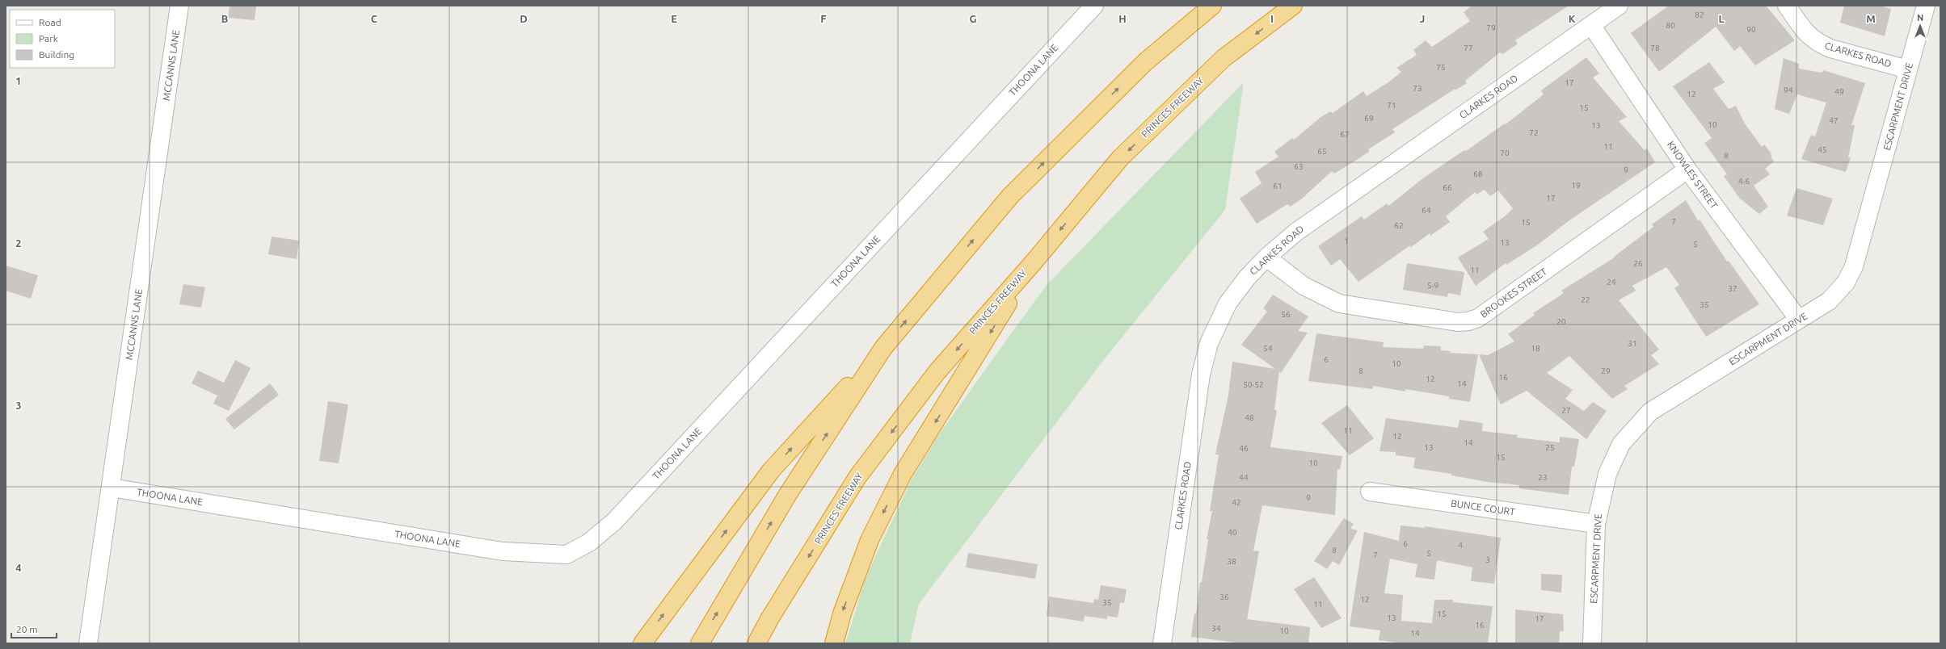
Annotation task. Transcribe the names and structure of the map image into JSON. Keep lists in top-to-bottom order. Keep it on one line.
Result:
{"streets":{"highway":["PRINCES FREEWAY"],"street":["CLARKES ROAD","MCCANNS LANE","THOONA LANE","ESCARPMENT DRIVE","KNOWLES STREET","BROOKES STREET","BUNCE COURT"]},"crossings":[["CLARKES ROAD","ESCARPMENT DRIVE"],["CLARKES ROAD","KNOWLES STREET"],["CLARKES ROAD","BROOKES STREET"],["MCCANNS LANE","THOONA LANE"],["ESCARPMENT DRIVE","KNOWLES STREET"],["ESCARPMENT DRIVE","BUNCE COURT"],["KNOWLES STREET","BROOKES STREET"]],"house_numbers":["82","80","79","90","77","78","75","17","73","94","49","12","71","15","69","47","10","13","72","67","11","45","65","70","8","63","9","68","4-6","19","61","66","17","64","7","15","62","1","13","5","26","11","24","5-9","37","22","35","56","20","31","54","18","6","10","8","29","16","12","14","50-52","27","48","11","12","14","13","25","46","15","10","44","23","9","42","40","6","4","8","5","7","3","38","36","12","35","11","15","13","17","16","34","10","14"],"legend":["Road","Park","Building"],"scale_bar":"20 m","north":"top","grid":{"columns":["B","C","D","E","F","G","H","I","J","K","L","M"],"rows":["1","2","3","4"]}}
